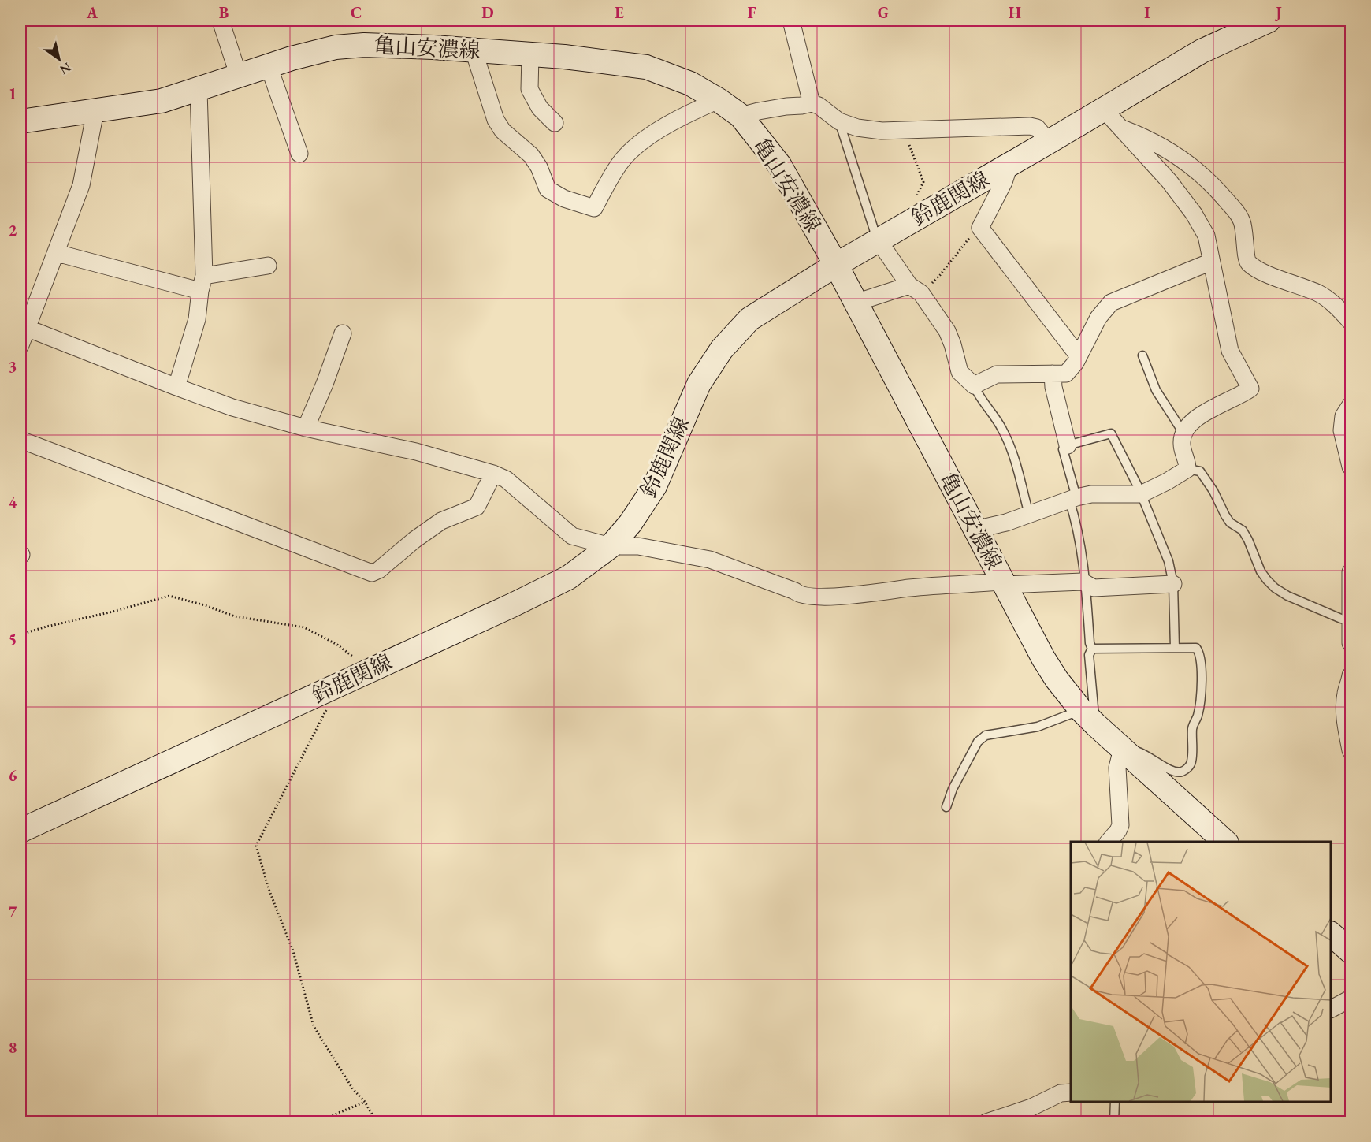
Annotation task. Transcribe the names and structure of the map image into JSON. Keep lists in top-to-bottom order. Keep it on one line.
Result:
{"streets":{"main road":["亀山安濃線","鈴鹿関線"]},"crossings":[["亀山安濃線","鈴鹿関線"]],"north":"bottom right","grid":{"columns":["A","B","C","D","E","F","G","H","I","J"],"rows":["1","2","3","4","5","6","7","8"]}}
